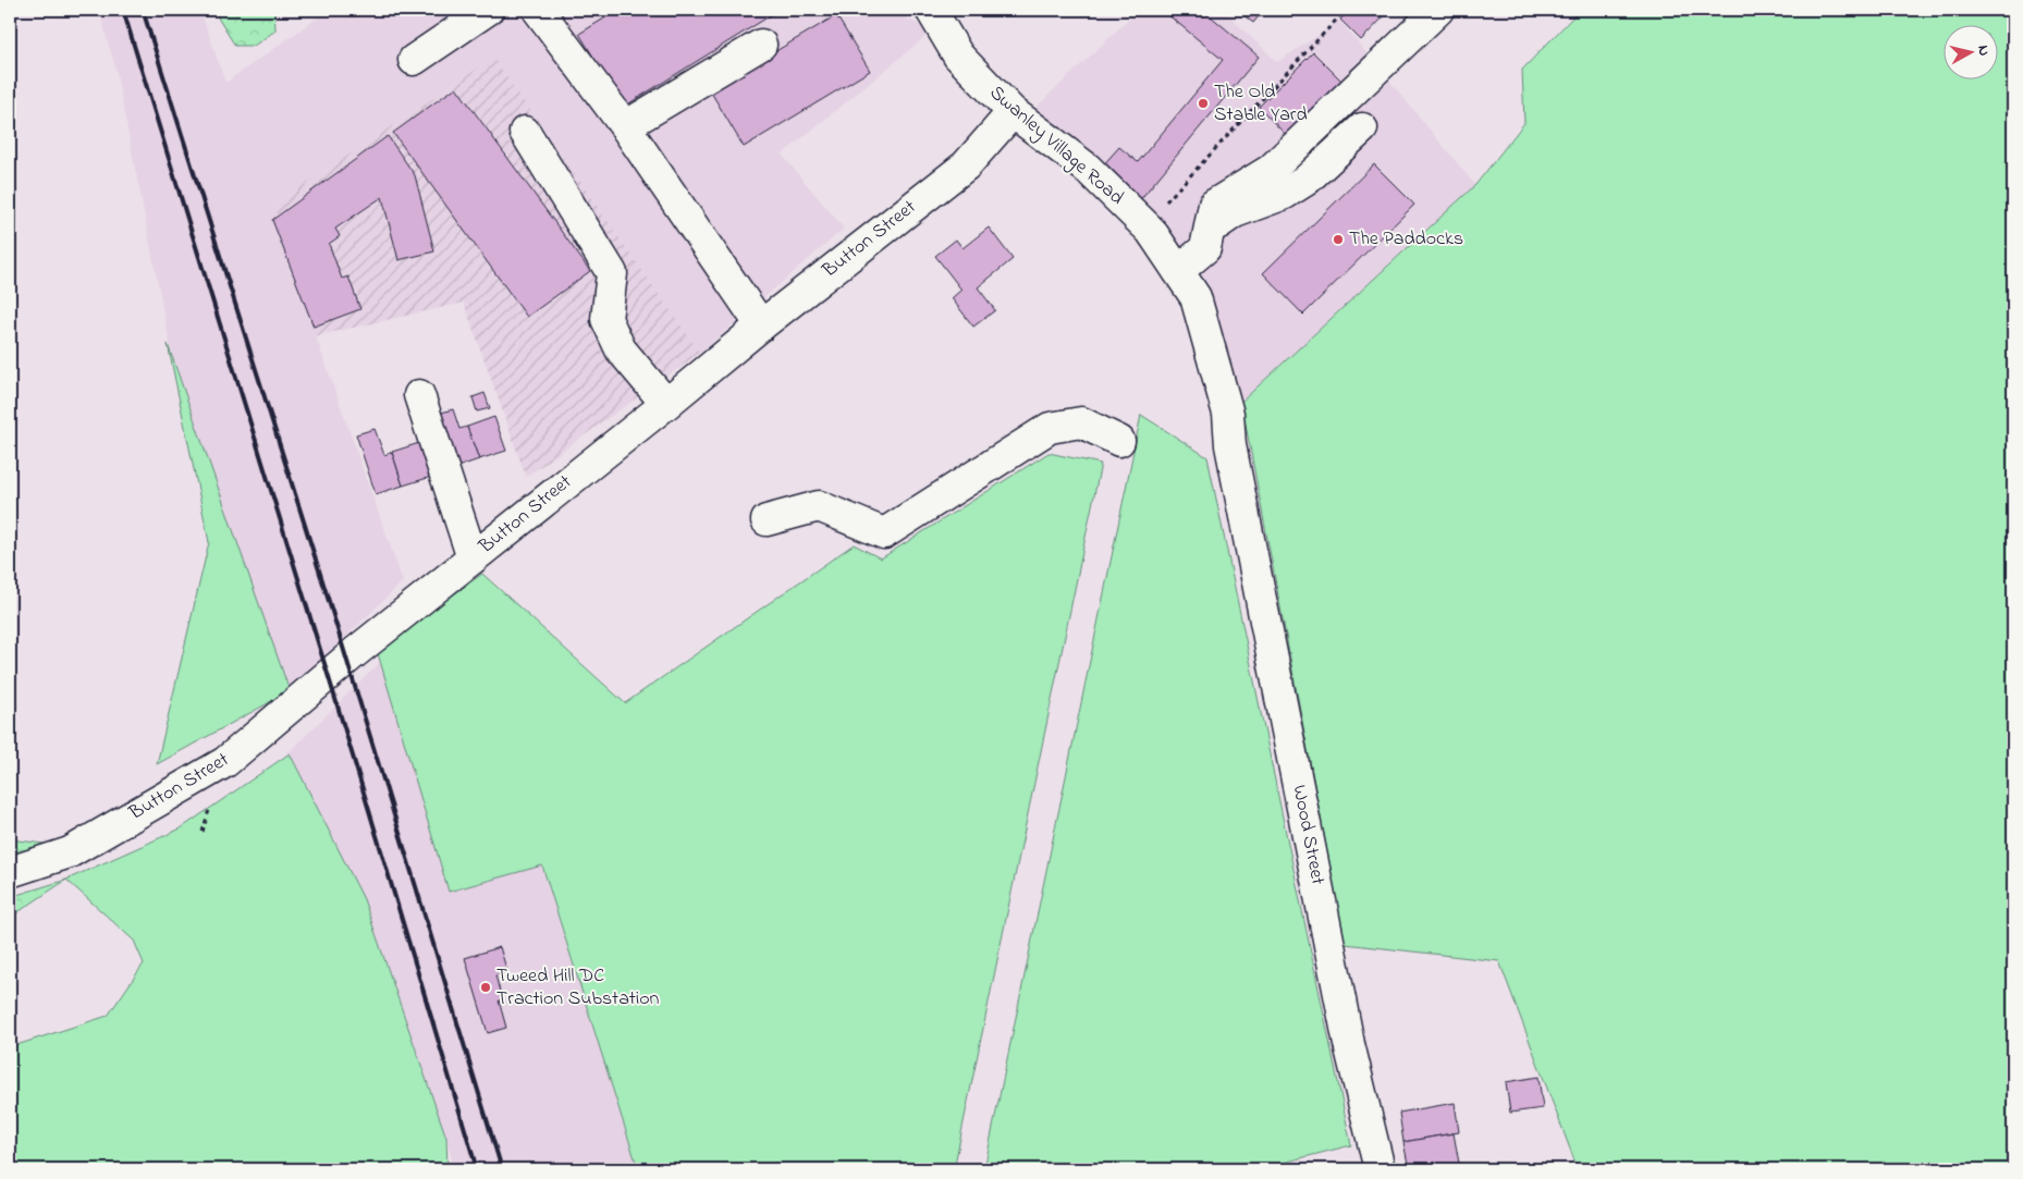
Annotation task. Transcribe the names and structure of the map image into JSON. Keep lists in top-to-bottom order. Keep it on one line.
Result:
{"streets":{"street":["Swanley Village Road","Button Street","Wood Street"]},"crossings":[["Swanley Village Road","Button Street"],["Swanley Village Road","Wood Street"]],"places":["The Old Stable Yard","The Paddocks","Tweed Hill DC Traction Substation"],"north":"right"}
